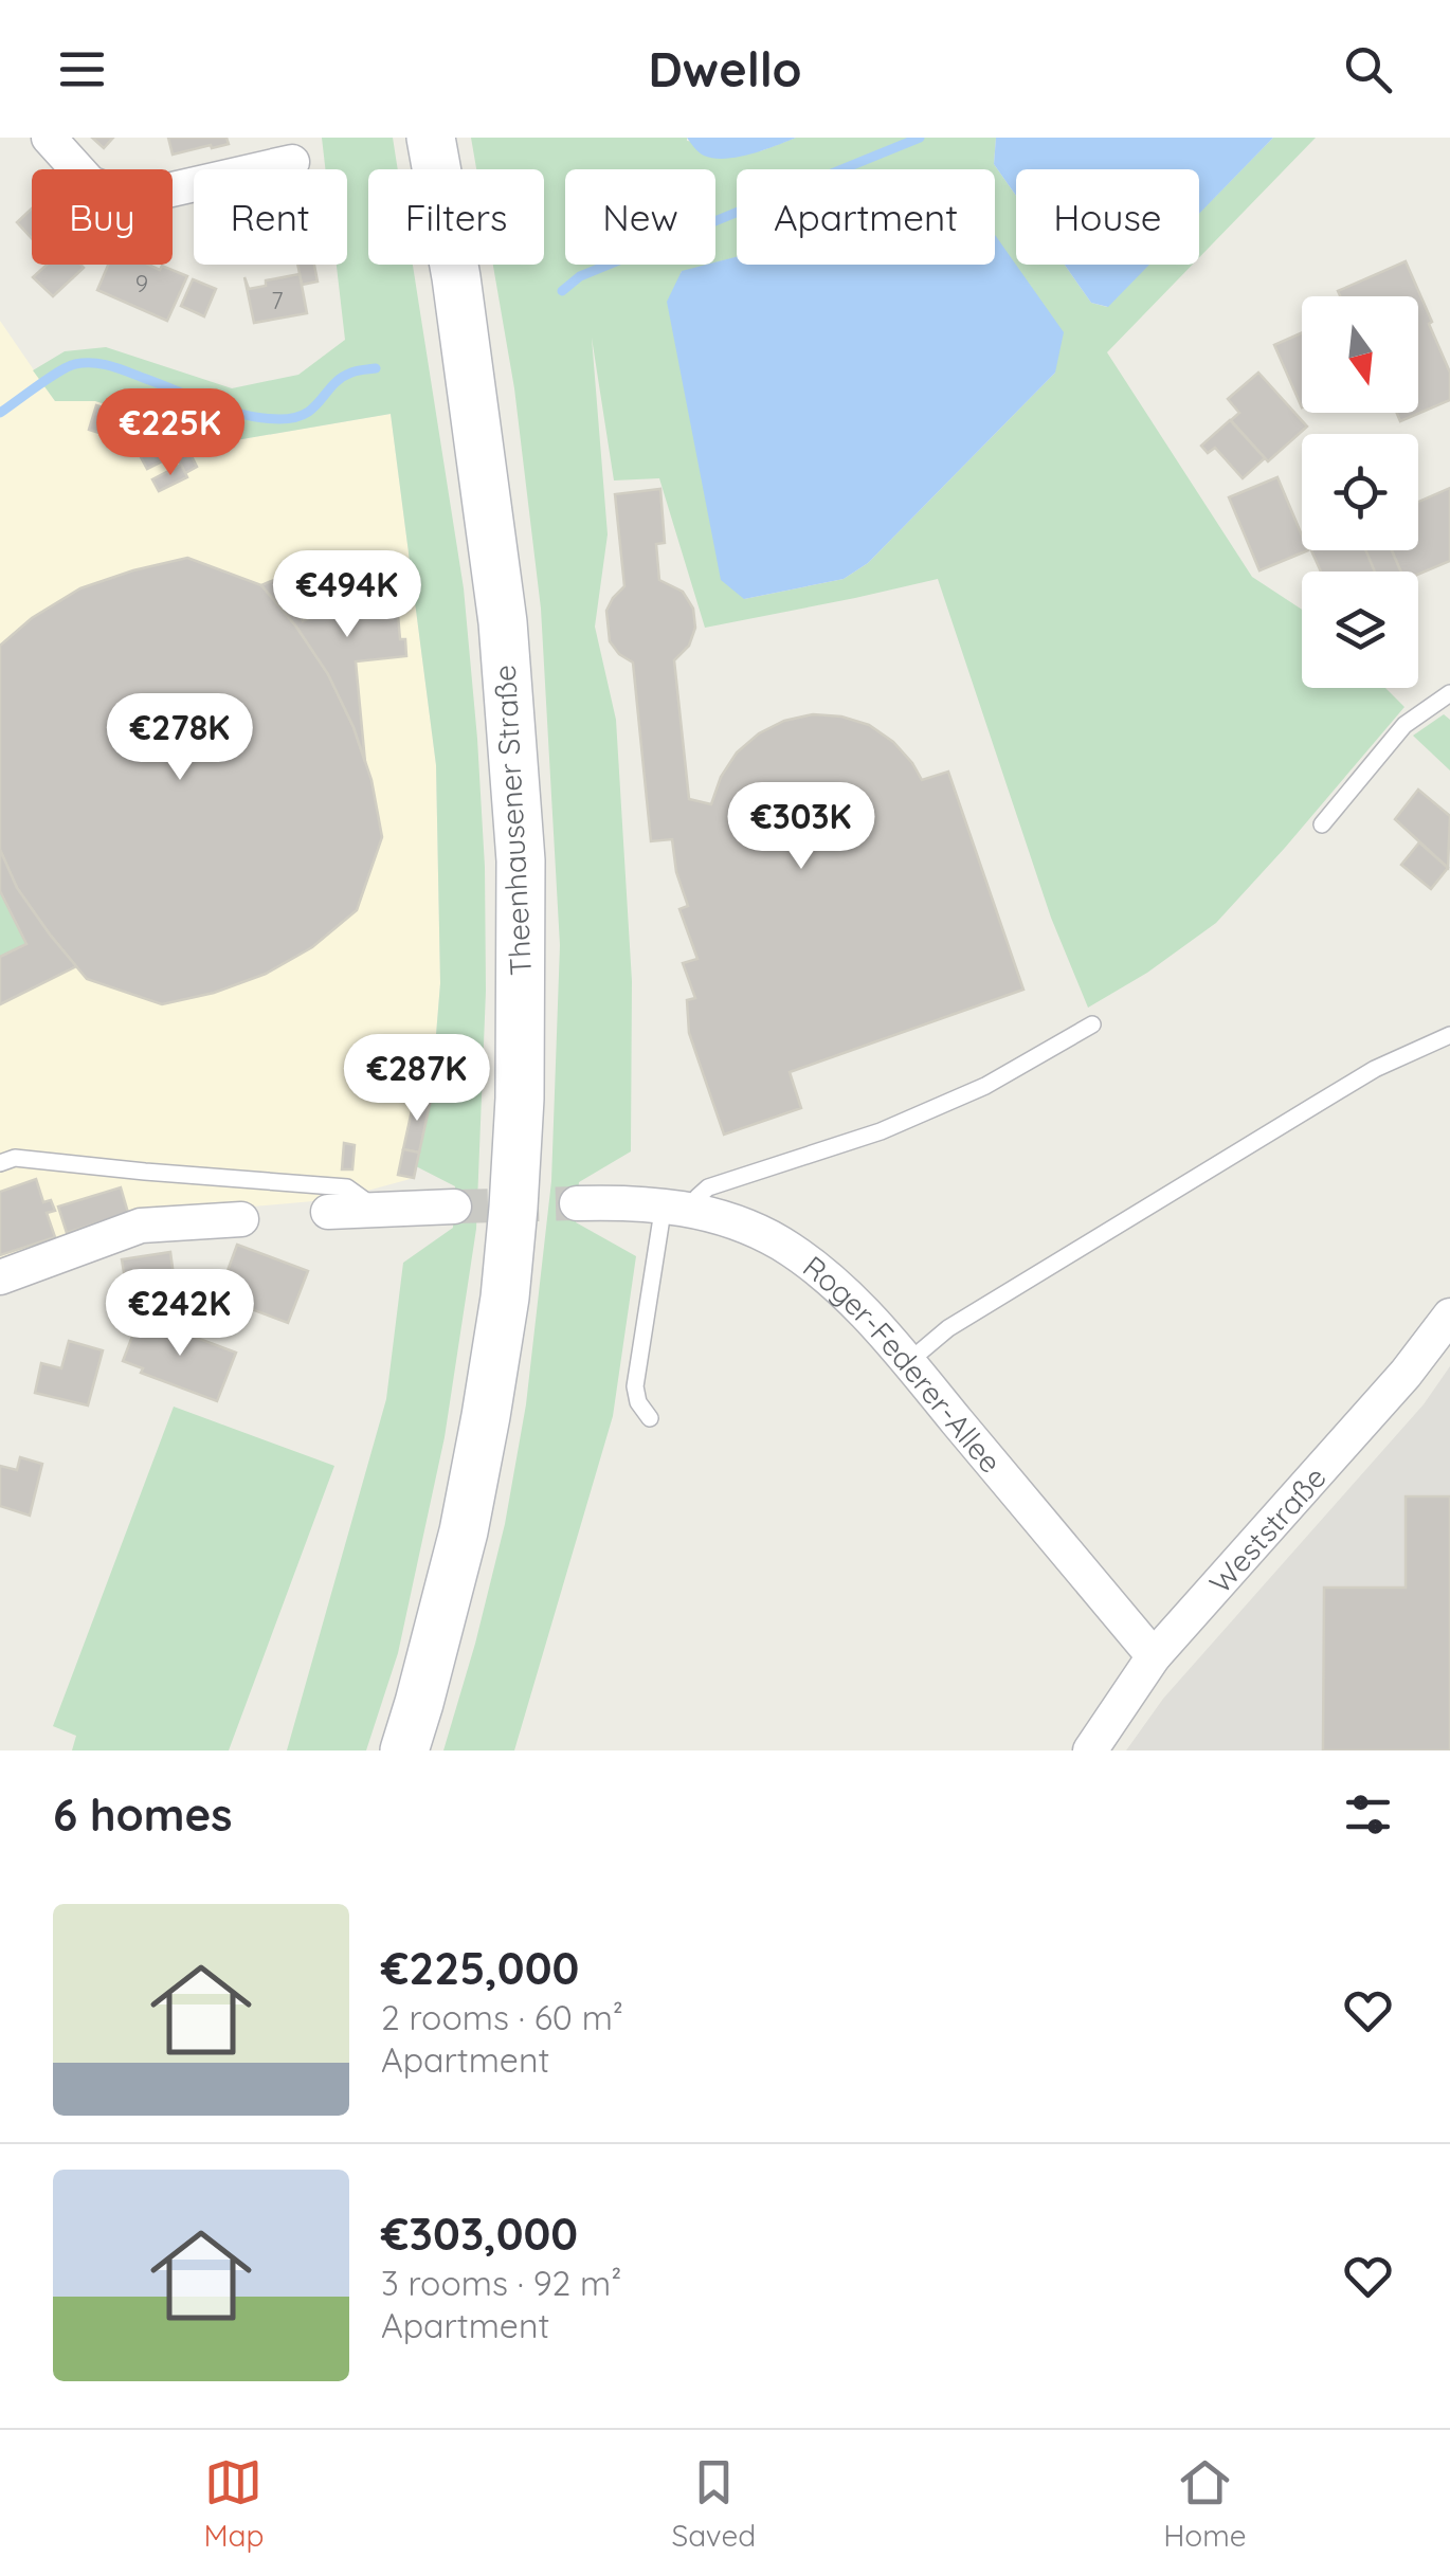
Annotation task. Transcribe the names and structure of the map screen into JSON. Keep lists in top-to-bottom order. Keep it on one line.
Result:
{"streets":{"main road":["Theenhausener Straße"],"street":["Roger-Federer-Allee","Weststraße"]},"crossings":[["Roger-Federer-Allee","Weststraße"]],"house_numbers":["9","7"],"north":"bottom","page":{"header":"Dwello","chip":["Buy","Rent","Filters","New","Apartment","House"],"price":["€225K","€494K","€278K","€303K","€287K","€242K"],"heading":"6 homes","list":[{"name":"€225,000","note":"2 rooms · 60 m² · Apartment"},{"name":"€303,000","note":"3 rooms · 92 m² · Apartment"}],"tabs":["Map","Saved","Home"]}}
